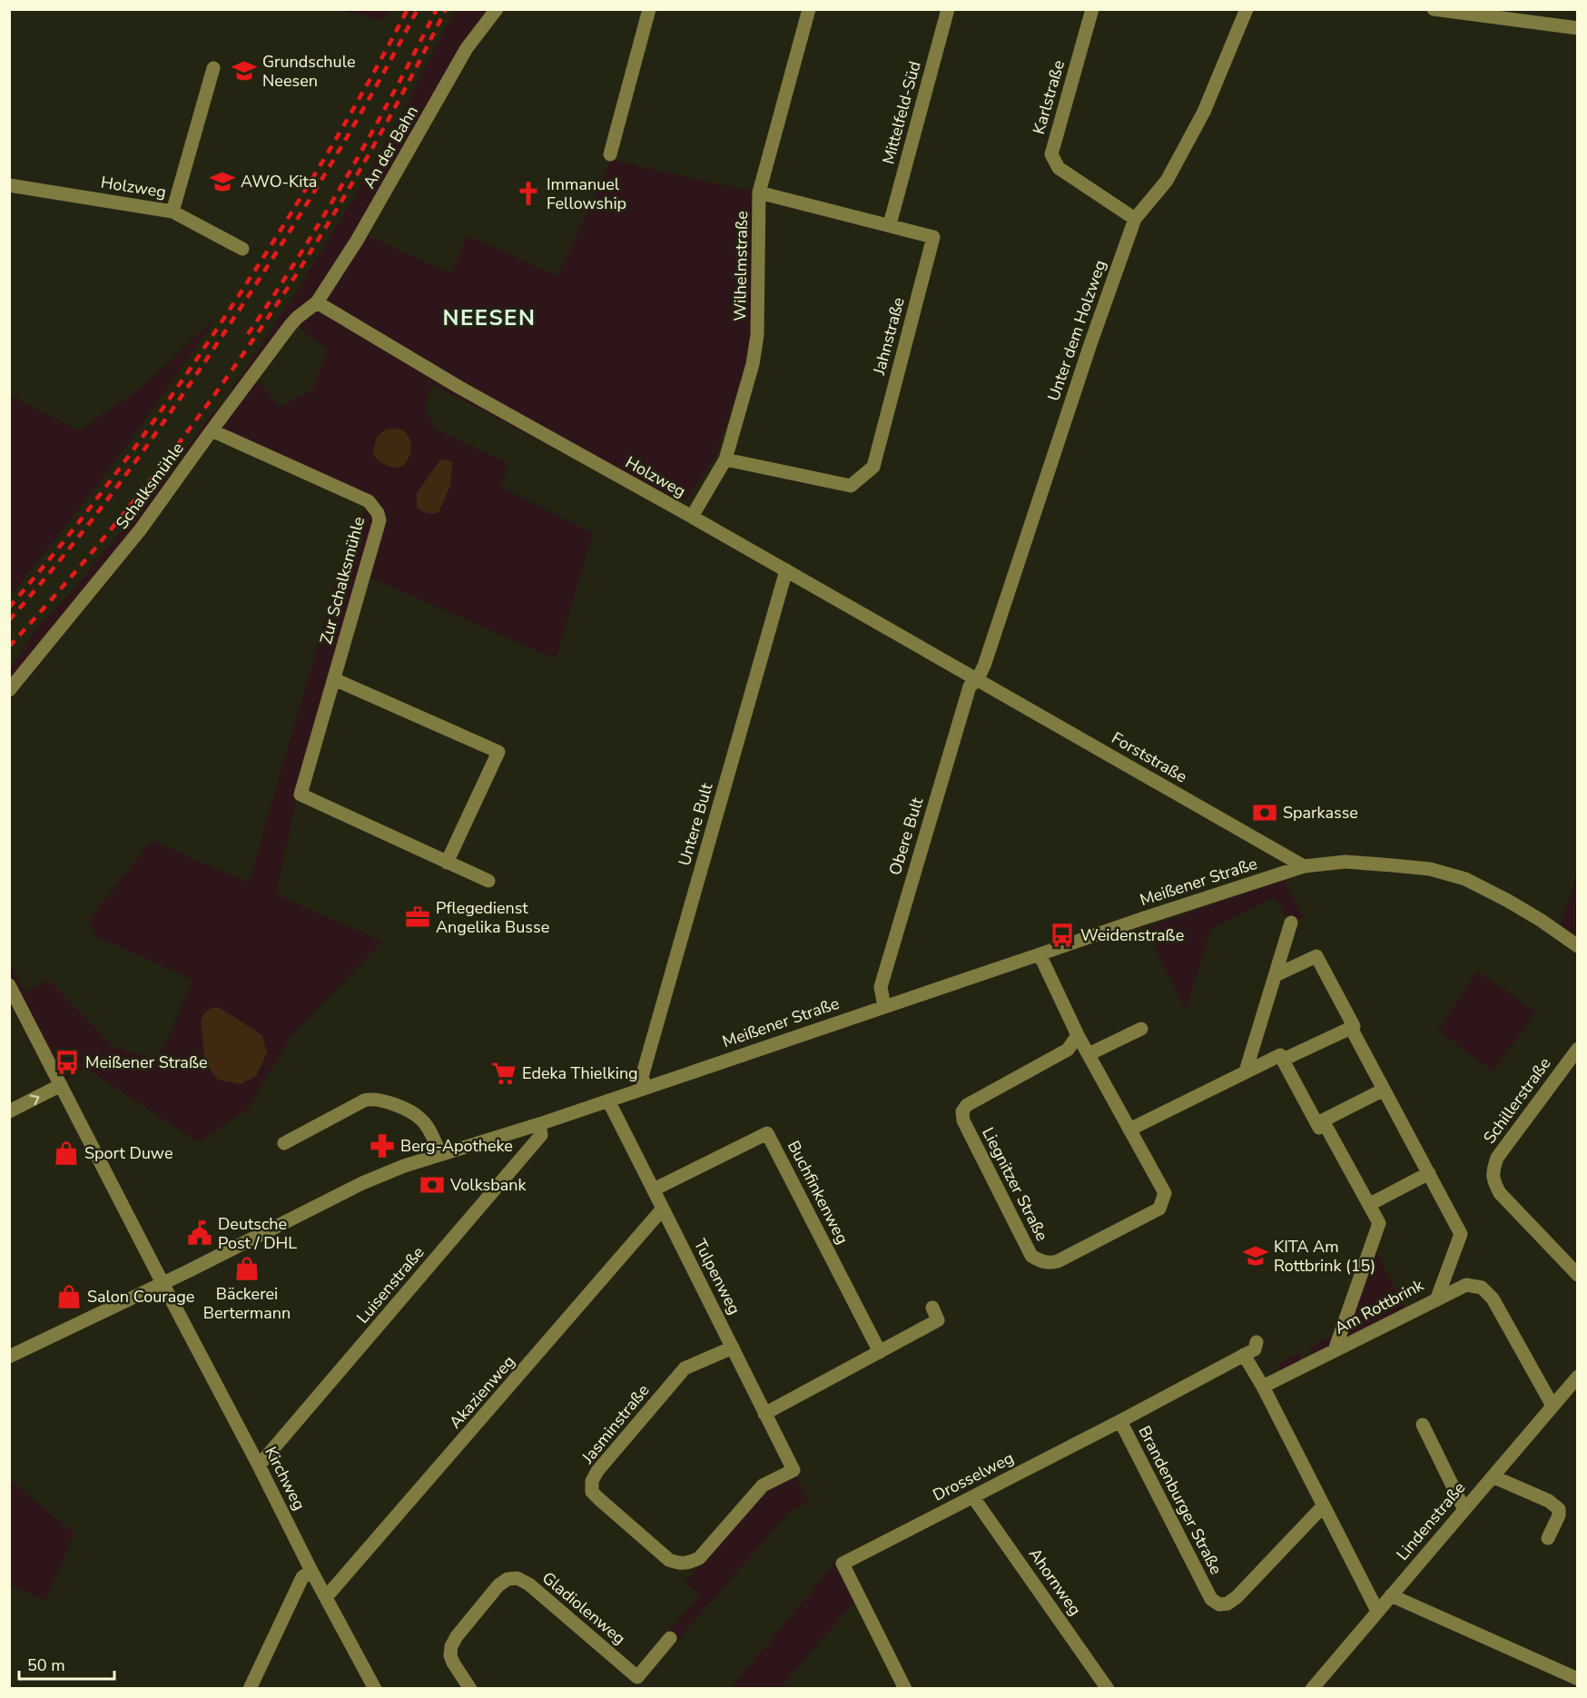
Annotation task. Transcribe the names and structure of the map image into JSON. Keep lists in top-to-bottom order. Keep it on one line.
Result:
{"streets":{"street":["Karlstraße","Mittelfeld-Süd","An der Bahn","Holzweg","Wilhelmstraße","Unter dem Holzweg","Jahnstraße","Schalksmühle","Zur Schalksmühle","Forststraße","Untere Bult","Obere Bult","Meißener Straße","Schillerstraße","Liegnitzer Straße","Buchfinkenweg","Tulpenweg","Luisenstraße","Am Rottbrink","Akazienweg","Jasminstraße","Drosselweg","Kirchweg","Brandenburger Straße","Lindenstraße","Ahornweg","Gladiolenweg"]},"crossings":[["Karlstraße","Unter dem Holzweg"],["Mittelfeld-Süd","Jahnstraße"],["An der Bahn","Holzweg"],["An der Bahn","Schalksmühle"],["Holzweg","Wilhelmstraße"],["Holzweg","Unter dem Holzweg"],["Holzweg","Schalksmühle"],["Holzweg","Forststraße"],["Holzweg","Untere Bult"],["Holzweg","Obere Bult"],["Wilhelmstraße","Jahnstraße"],["Unter dem Holzweg","Forststraße"],["Unter dem Holzweg","Obere Bult"],["Schalksmühle","Zur Schalksmühle"],["Forststraße","Obere Bult"],["Forststraße","Meißener Straße"],["Untere Bult","Meißener Straße"],["Obere Bult","Meißener Straße"],["Meißener Straße","Tulpenweg"],["Meißener Straße","Luisenstraße"],["Meißener Straße","Kirchweg"],["Buchfinkenweg","Tulpenweg"],["Tulpenweg","Akazienweg"],["Tulpenweg","Jasminstraße"],["Luisenstraße","Kirchweg"],["Akazienweg","Kirchweg"],["Drosselweg","Brandenburger Straße"],["Drosselweg","Ahornweg"]],"districts":["NEESEN"],"places":{"school or university":["Grundschule Neesen","AWO-Kita","KITA Am Rottbrink (15)"],"church":["Immanuel Fellowship"],"bank":["Sparkasse","Volksbank"],"office":["Pflegedienst Angelika Busse"],"bus stop":["Weidenstraße","Meißener Straße"],"supermarket":["Edeka Thielking"],"pharmacy":["Berg-Apotheke"],"shop":["Sport Duwe","Bäckerei Bertermann","Salon Courage"],"public building":["Deutsche Post / DHL"]},"scale_bar":"50 m"}
